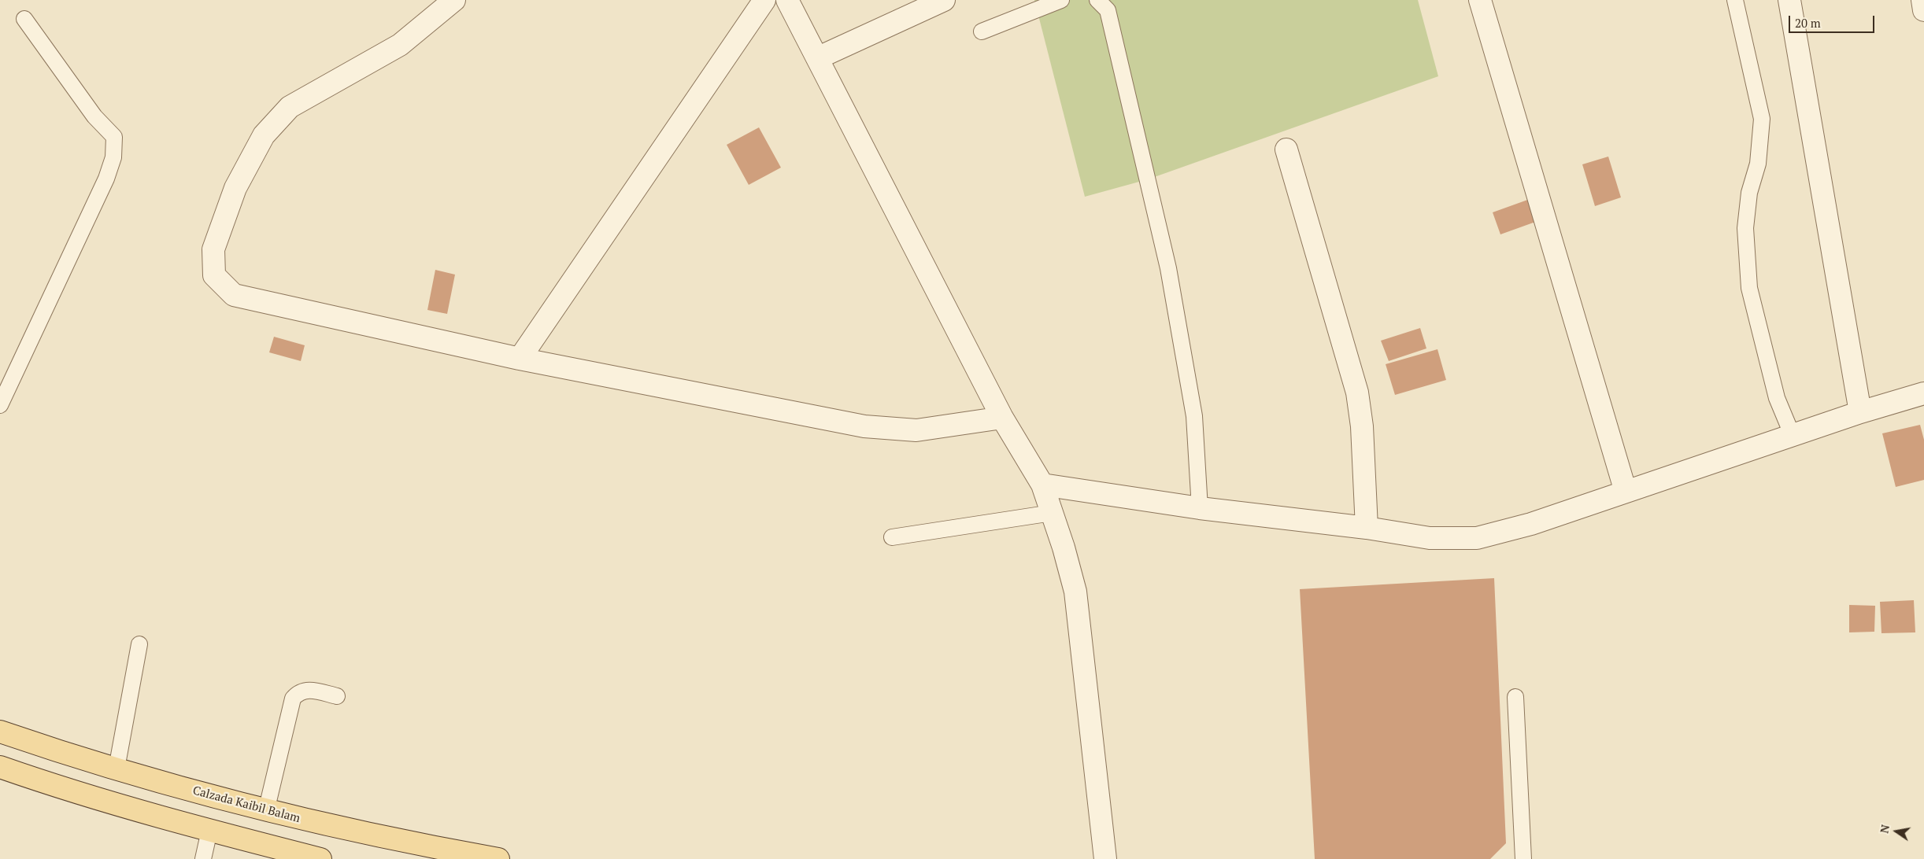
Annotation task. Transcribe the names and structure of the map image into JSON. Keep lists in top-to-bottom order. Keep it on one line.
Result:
{"streets":{"main road":["Calzada Kaibil Balam"]},"scale_bar":"20 m","north":"left"}
